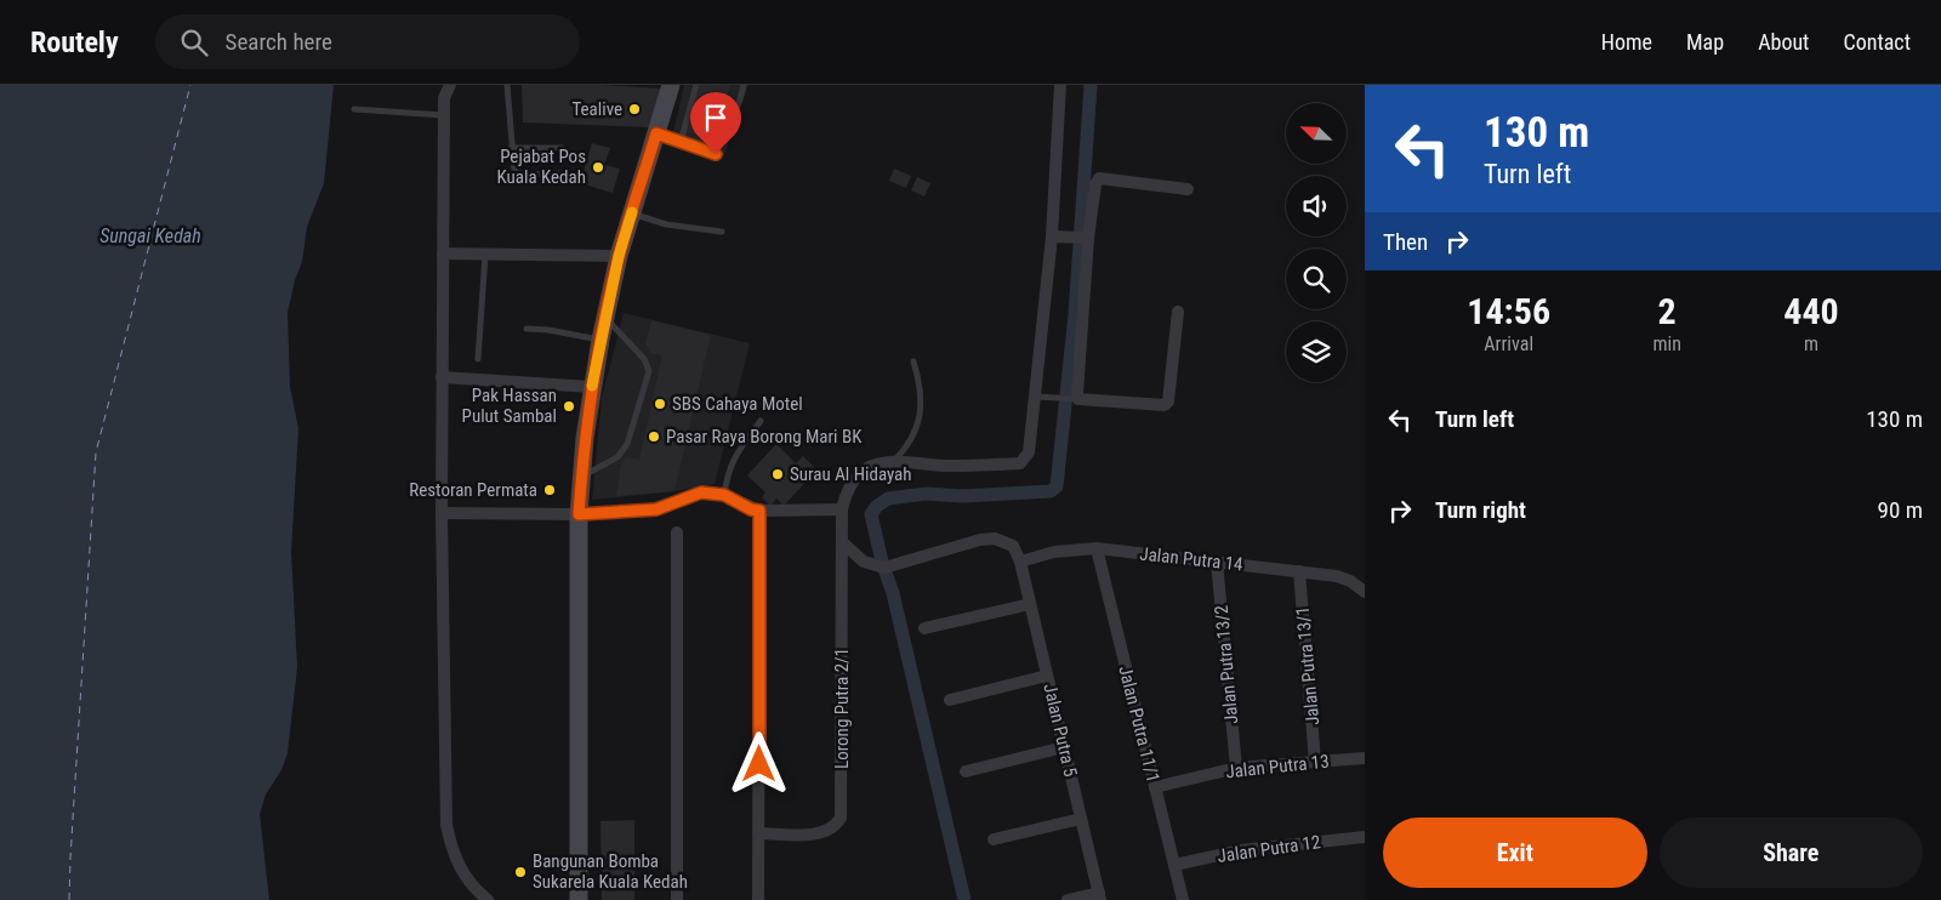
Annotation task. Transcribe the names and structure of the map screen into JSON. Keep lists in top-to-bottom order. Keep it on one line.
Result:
{"streets":{"street":["Jalan Putra 14","Jalan Putra 13/2","Jalan Putra 13/1","Lorong Putra 2/1","Jalan Putra 11/1","Jalan Putra 5","Jalan Putra 13","Jalan Putra 12"]},"crossings":[["Jalan Putra 14","Jalan Putra 13/2"],["Jalan Putra 14","Jalan Putra 13/1"],["Jalan Putra 14","Jalan Putra 11/1"],["Jalan Putra 14","Jalan Putra 5"],["Jalan Putra 13/2","Jalan Putra 13"],["Jalan Putra 13/1","Jalan Putra 13"],["Jalan Putra 11/1","Jalan Putra 13"],["Jalan Putra 11/1","Jalan Putra 12"]],"water":["Sungai Kedah"],"places":["Tealive","Pejabat Pos Kuala Kedah","SBS Cahaya Motel","Pak Hassan Pulut Sambal","Pasar Raya Borong Mari BK","Surau Al Hidayah","Restoran Permata","Bangunan Bomba Sukarela Kuala Kedah"],"north":"top left","page":{"header":"Routely","search":"Search here","nav":["Home","Map","About","Contact"],"turn":["130 m","Turn left"],"then":"Then","eta":["14:56","Arrival","2","min","440","m"],"list":[{"name":"Turn left","value":"130 m"},{"name":"Turn right","value":"90 m"}],"buttons":["Exit","Share"]}}
